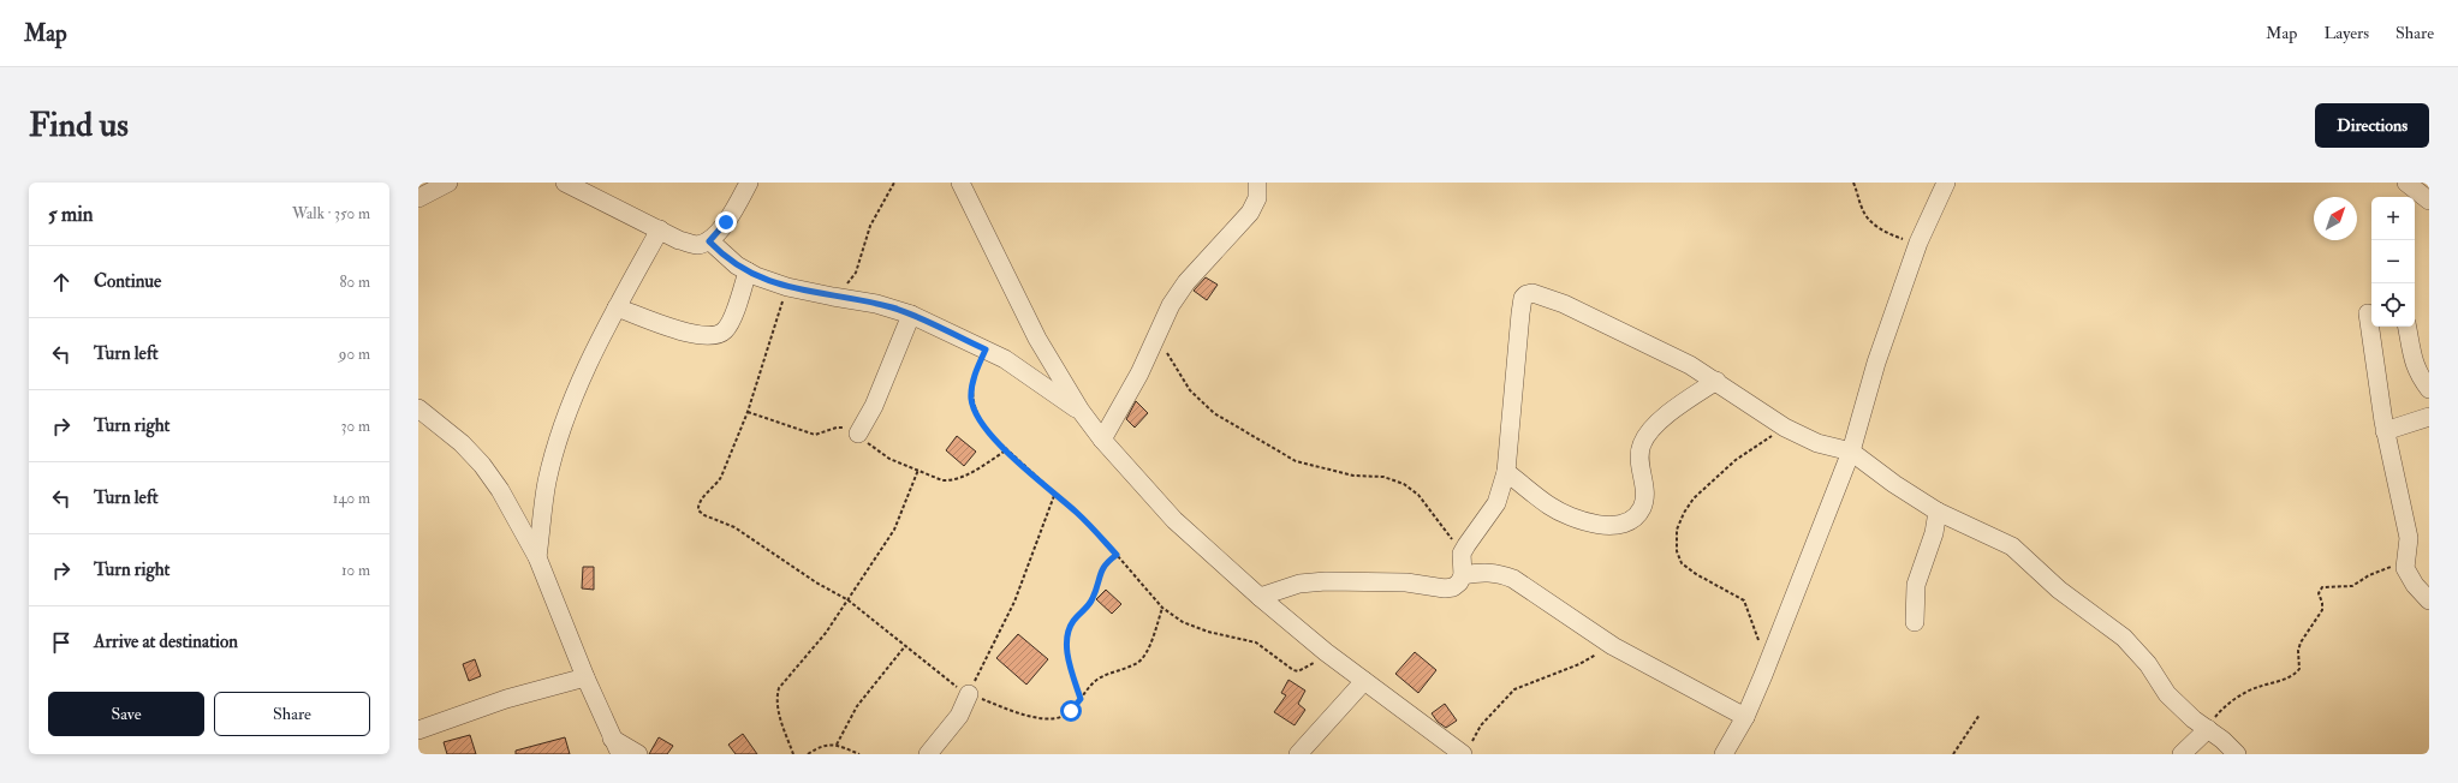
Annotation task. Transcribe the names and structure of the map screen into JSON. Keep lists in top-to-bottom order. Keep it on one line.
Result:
{"north":"top right","page":{"header":"Map","nav":["Map","Layers","Share"],"buttons":["Directions",["Save","Share"]],"title":"Find us","heading":["5 min","Walk · 350 m"],"map_buttons":["+","−"],"list":[["Continue","80 m"],["Turn left","90 m"],["Turn right","30 m"],["Turn left","140 m"],["Turn right","10 m"],"Arrive at destination"]}}
